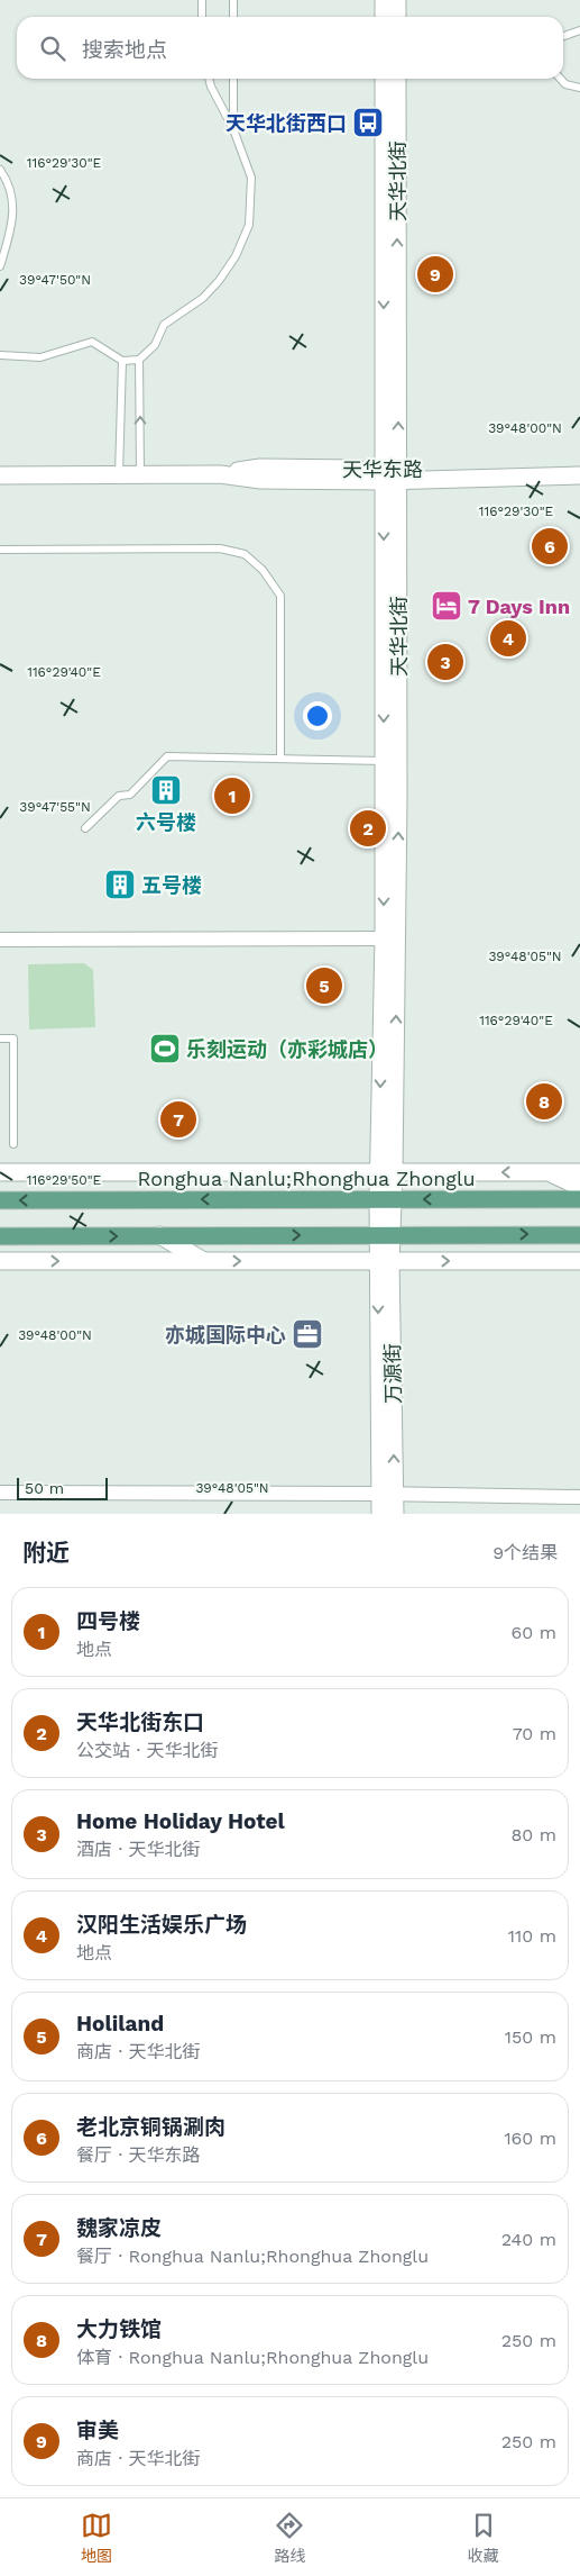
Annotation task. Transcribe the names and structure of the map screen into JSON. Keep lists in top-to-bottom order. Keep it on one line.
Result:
{"streets":{"main road":["Ronghua Nanlu;Rhonghua Zhonglu"],"street":["天华北街","天华东路","万源街"]},"crossings":[["天华北街","天华东路"],["天华北街","Ronghua Nanlu;Rhonghua Zhonglu"],["天华北街","万源街"]],"places":{"bus stop":["天华北街西口"],"hotel":["7 Days Inn"],"building":["六号楼","五号楼"],"sports":["乐刻运动（亦彩城店）"],"office":["亦城国际中心"]},"scale_bar":"50 m","page":{"search":"搜索地点","pins":["9","6","4","3","1","2","5","8","7"],"scale":"50 m","heading":["附近","9个结果"],"list":[{"mark":"1","name":"四号楼","note":"地点","value":"60 m"},{"mark":"2","name":"天华北街东口","note":"公交站 · 天华北街","value":"70 m"},{"mark":"3","name":"Home Holiday Hotel","note":"酒店 · 天华北街","value":"80 m"},{"mark":"4","name":"汉阳生活娱乐广场","note":"地点","value":"110 m"},{"mark":"5","name":"Holiland","note":"商店 · 天华北街","value":"150 m"},{"mark":"6","name":"老北京铜锅涮肉","note":"餐厅 · 天华东路","value":"160 m"},{"mark":"7","name":"魏家凉皮","note":"餐厅 · Ronghua Nanlu;Rhonghua Zhonglu","value":"240 m"},{"mark":"8","name":"大力铁馆","note":"体育 · Ronghua Nanlu;Rhonghua Zhonglu","value":"250 m"},{"mark":"9","name":"审美","note":"商店 · 天华北街","value":"250 m"}],"nav":["地图","路线","收藏"]},"coordinates":["116°29'30\"E","39°47'50\"N","39°48'00\"N","116°29'40\"E","39°47'55\"N","39°48'05\"N","116°29'50\"E"]}
